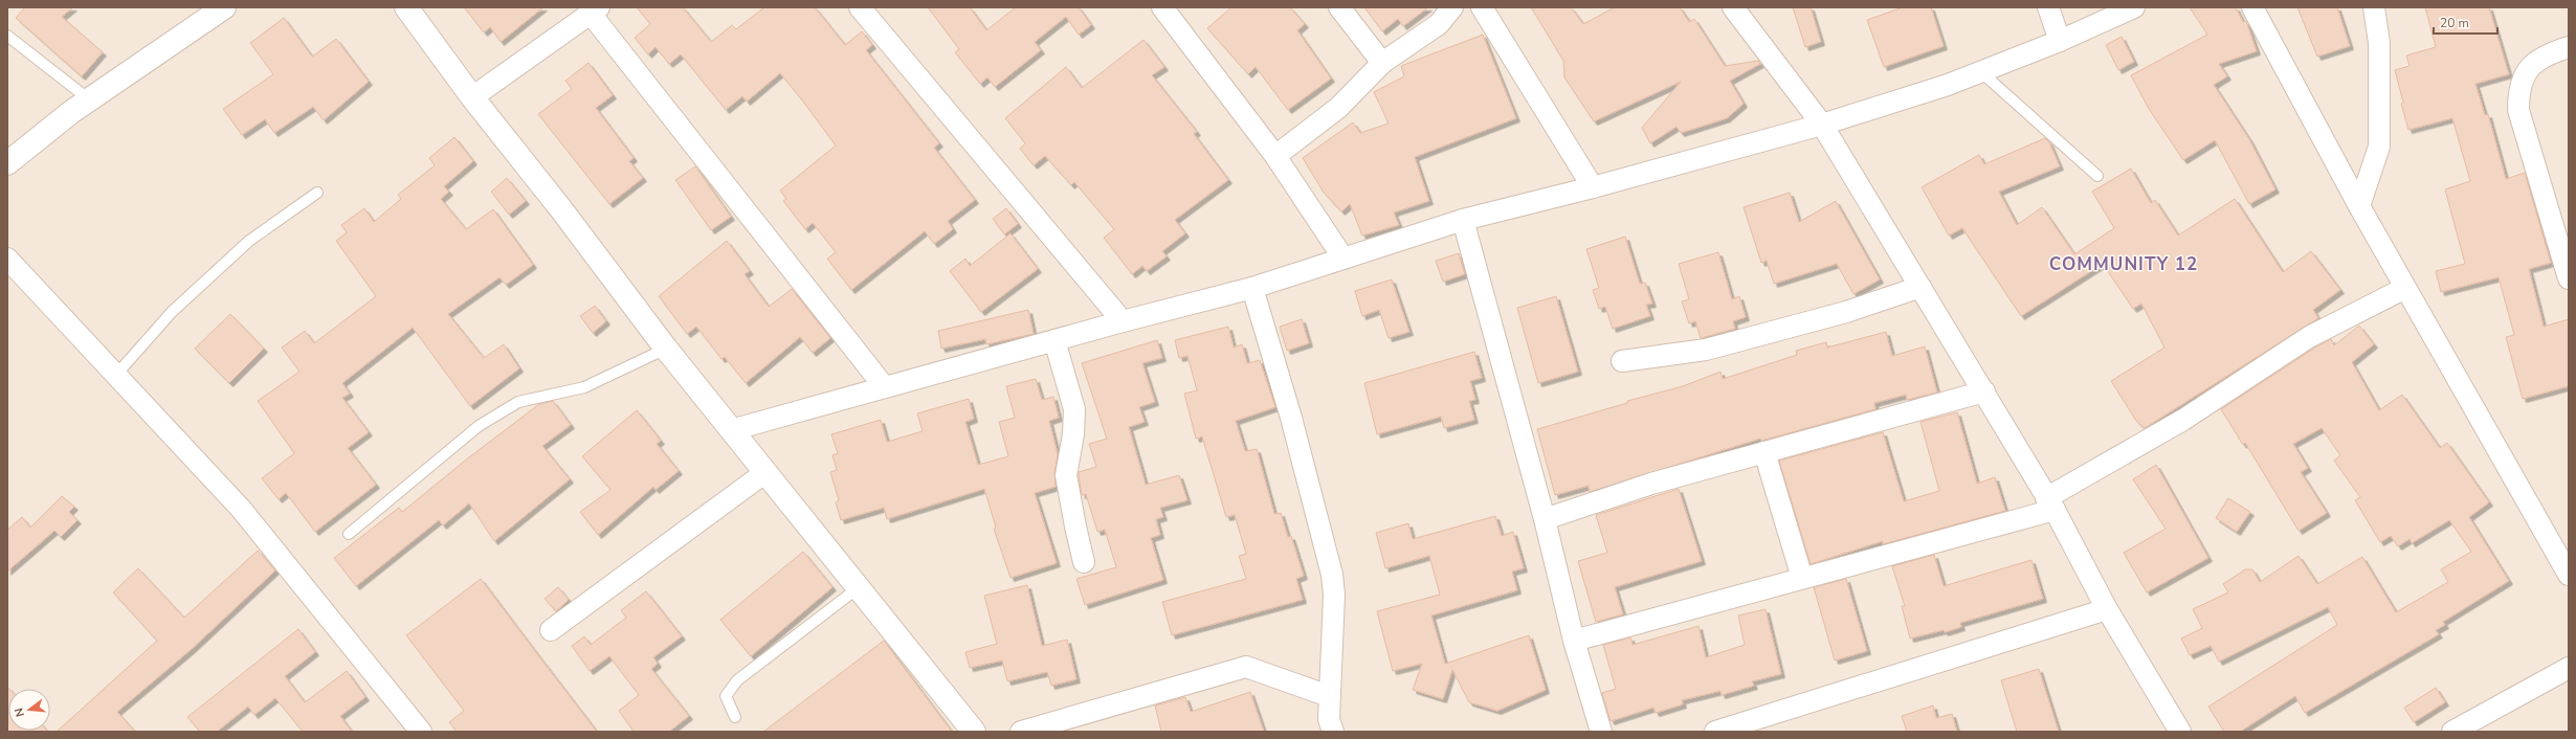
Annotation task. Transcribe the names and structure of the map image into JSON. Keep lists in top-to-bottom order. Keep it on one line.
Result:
{"districts":["COMMUNITY 12"],"scale_bar":"20 m","north":"left"}
